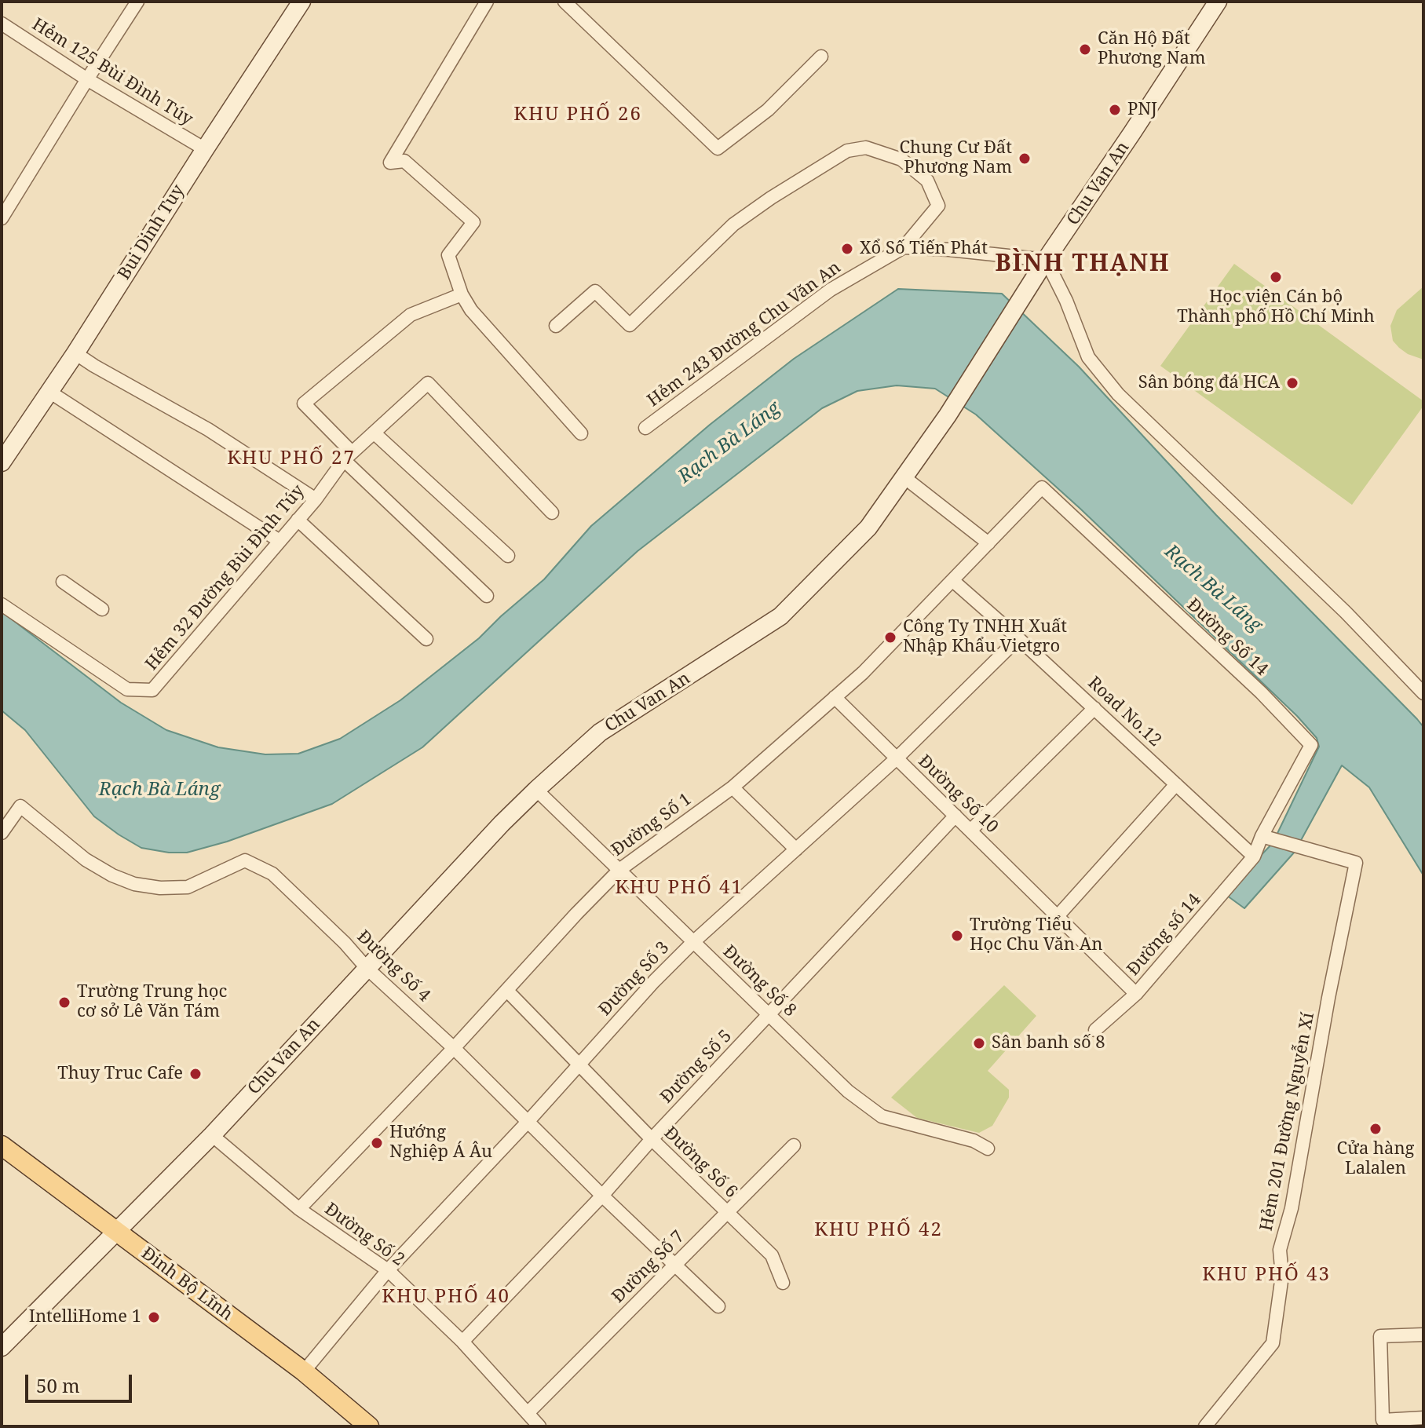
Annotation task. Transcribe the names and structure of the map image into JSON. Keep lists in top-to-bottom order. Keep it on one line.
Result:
{"streets":{"main road":["Đinh Bộ Lĩnh"],"street":["Hẻm 125 Bùi Đình Túy","Chu Van An","Bui Dinh Tuy","Hẻm 243 Đường Chu Văn An","Hẻm 32 Đường Bùi Đình Túy","Đường Số 14","Road No.12","Đường Số 10","Đường Số 1","Đường số 14","Đường Số 4","Đường Số 3","Đường Số 8","Đường Số 5","Hẻm 201 Đường Nguyễn Xí","Đường Số 6","Đường Số 2","Đường Số 7"]},"crossings":[["Hẻm 125 Bùi Đình Túy","Bui Dinh Tuy"],["Chu Van An","Đường Số 4"],["Chu Van An","Đường Số 8"],["Chu Van An","Đường Số 2"],["Chu Van An","Đinh Bộ Lĩnh"],["Đường Số 14","Đường Số 1"],["Đường Số 14","Hẻm 201 Đường Nguyễn Xí"],["Road No.12","Đường Số 1"],["Road No.12","Đường số 14"],["Road No.12","Đường Số 3"],["Đường Số 10","Đường Số 1"],["Đường Số 10","Đường số 14"],["Đường Số 10","Đường Số 3"],["Đường Số 10","Đường Số 5"],["Đường Số 1","Đường Số 4"],["Đường Số 1","Đường Số 8"],["Đường Số 1","Đường Số 6"],["Đường Số 1","Đường Số 2"],["Đường Số 4","Đường Số 3"],["Đường Số 4","Đường Số 5"],["Đường Số 4","Đường Số 7"],["Đường Số 3","Đường Số 8"],["Đường Số 3","Đường Số 6"],["Đường Số 3","Đường Số 2"],["Đường Số 3","Đinh Bộ Lĩnh"],["Đường Số 8","Đường Số 5"],["Đường Số 5","Đường Số 6"],["Đường Số 5","Đường Số 2"],["Đường Số 6","Đường Số 7"],["Đường Số 2","Đường Số 7"]],"districts":["KHU PHỐ 26","BÌNH THẠNH","KHU PHỐ 27","KHU PHỐ 41","KHU PHỐ 42","KHU PHỐ 43","KHU PHỐ 40"],"water":["Rạch Bà Láng"],"places":["Căn Hộ Đất Phương Nam","PNJ","Chung Cư Đất Phương Nam","Xổ Số Tiến Phát","Học viện Cán bộ Thành phố Hồ Chí Minh","Sân bóng đá HCA","Công Ty TNHH Xuất Nhập Khẩu Vietgro","Trường Tiểu Học Chu Văn An","Trường Trung học cơ sở Lê Văn Tám","Sân banh số 8","Thuy Truc Cafe","Cửa hàng Lalalen","Hướng Nghiệp Á Âu","IntelliHome 1"],"scale_bar":"50 m"}
